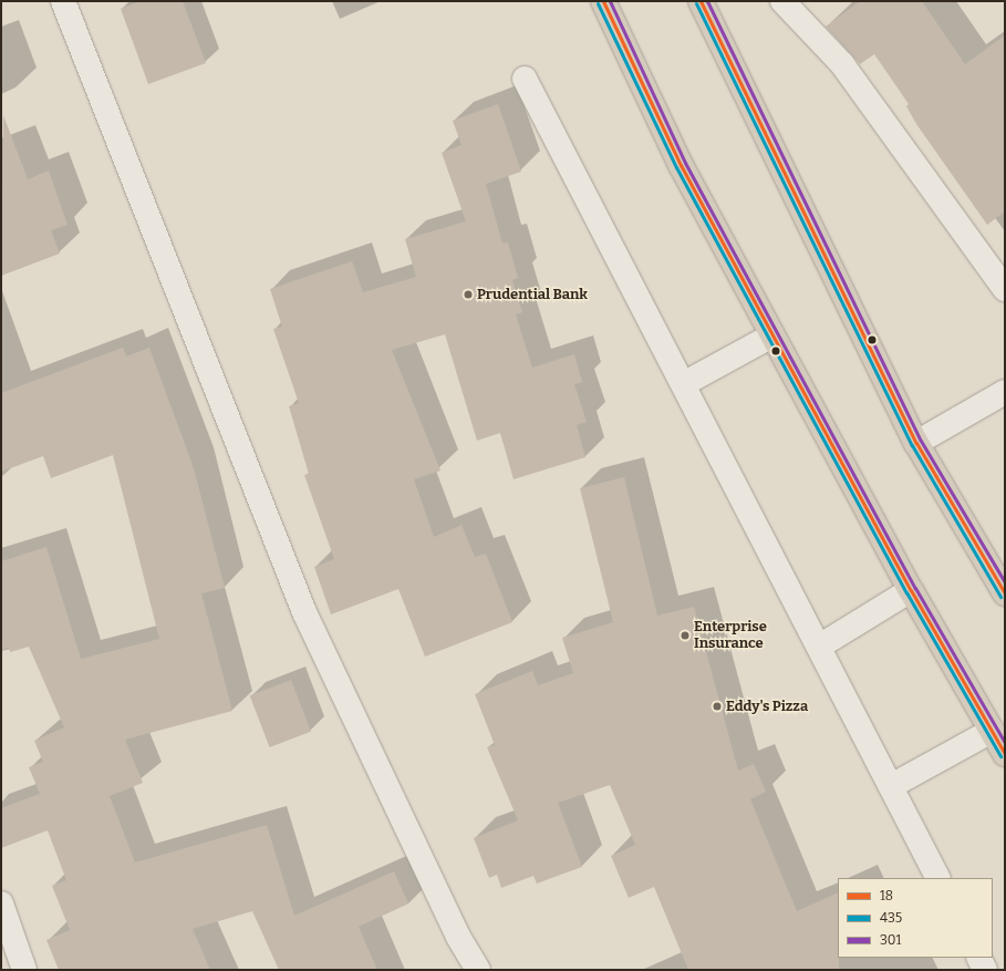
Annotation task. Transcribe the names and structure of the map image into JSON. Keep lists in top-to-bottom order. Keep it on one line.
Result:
{"places":["Prudential Bank","Enterprise Insurance","Eddy's Pizza"],"lines":["transit line 18","transit line 301","transit line 435"],"legend":["18","435","301"]}
